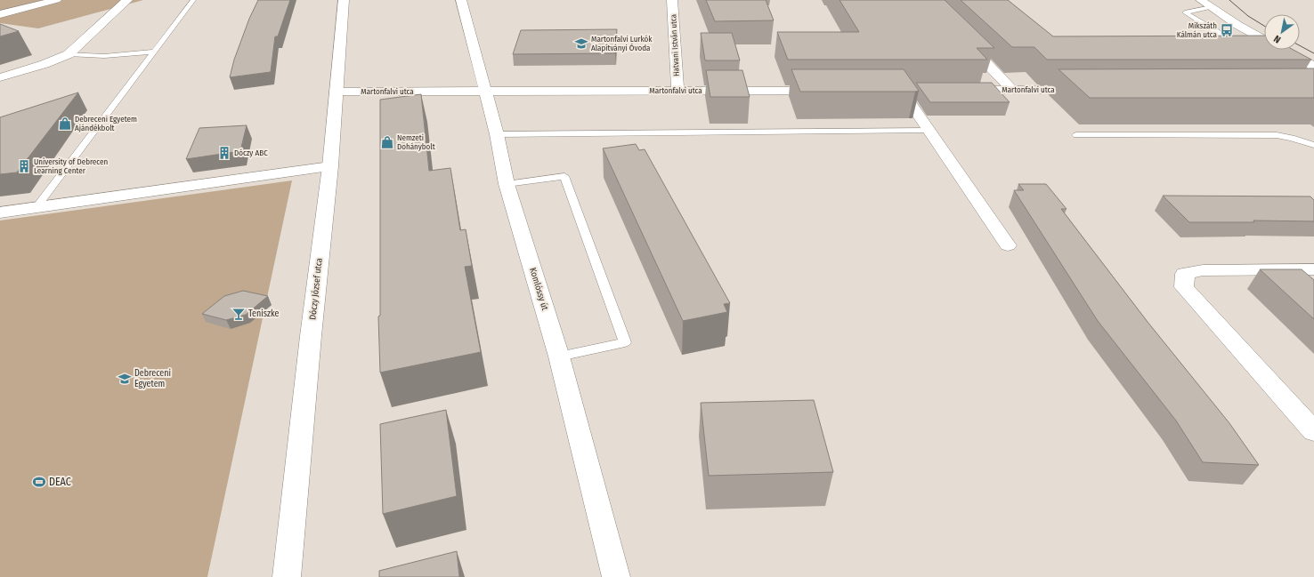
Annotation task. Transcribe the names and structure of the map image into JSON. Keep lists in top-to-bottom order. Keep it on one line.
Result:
{"streets":{"street":["Hatvani István utca","Martonfalvi utca","Dóczy József utca","Komlóssy út"]},"crossings":[["Hatvani István utca","Martonfalvi utca"],["Martonfalvi utca","Dóczy József utca"],["Martonfalvi utca","Komlóssy út"]],"places":{"bus stop":["Mikszáth Kálmán utca"],"school or university":["Martonfalvi Lurkók Alapítványi Óvoda","Debreceni Egyetem"],"shop":["Debreceni Egyetem Ajándékbolt","Nemzeti Dohánybolt"],"building":["Dóczy ABC","University of Debrecen Learning Center"],"bar":["Teniszke"],"sports":["DEAC"]},"north":"bottom left"}
